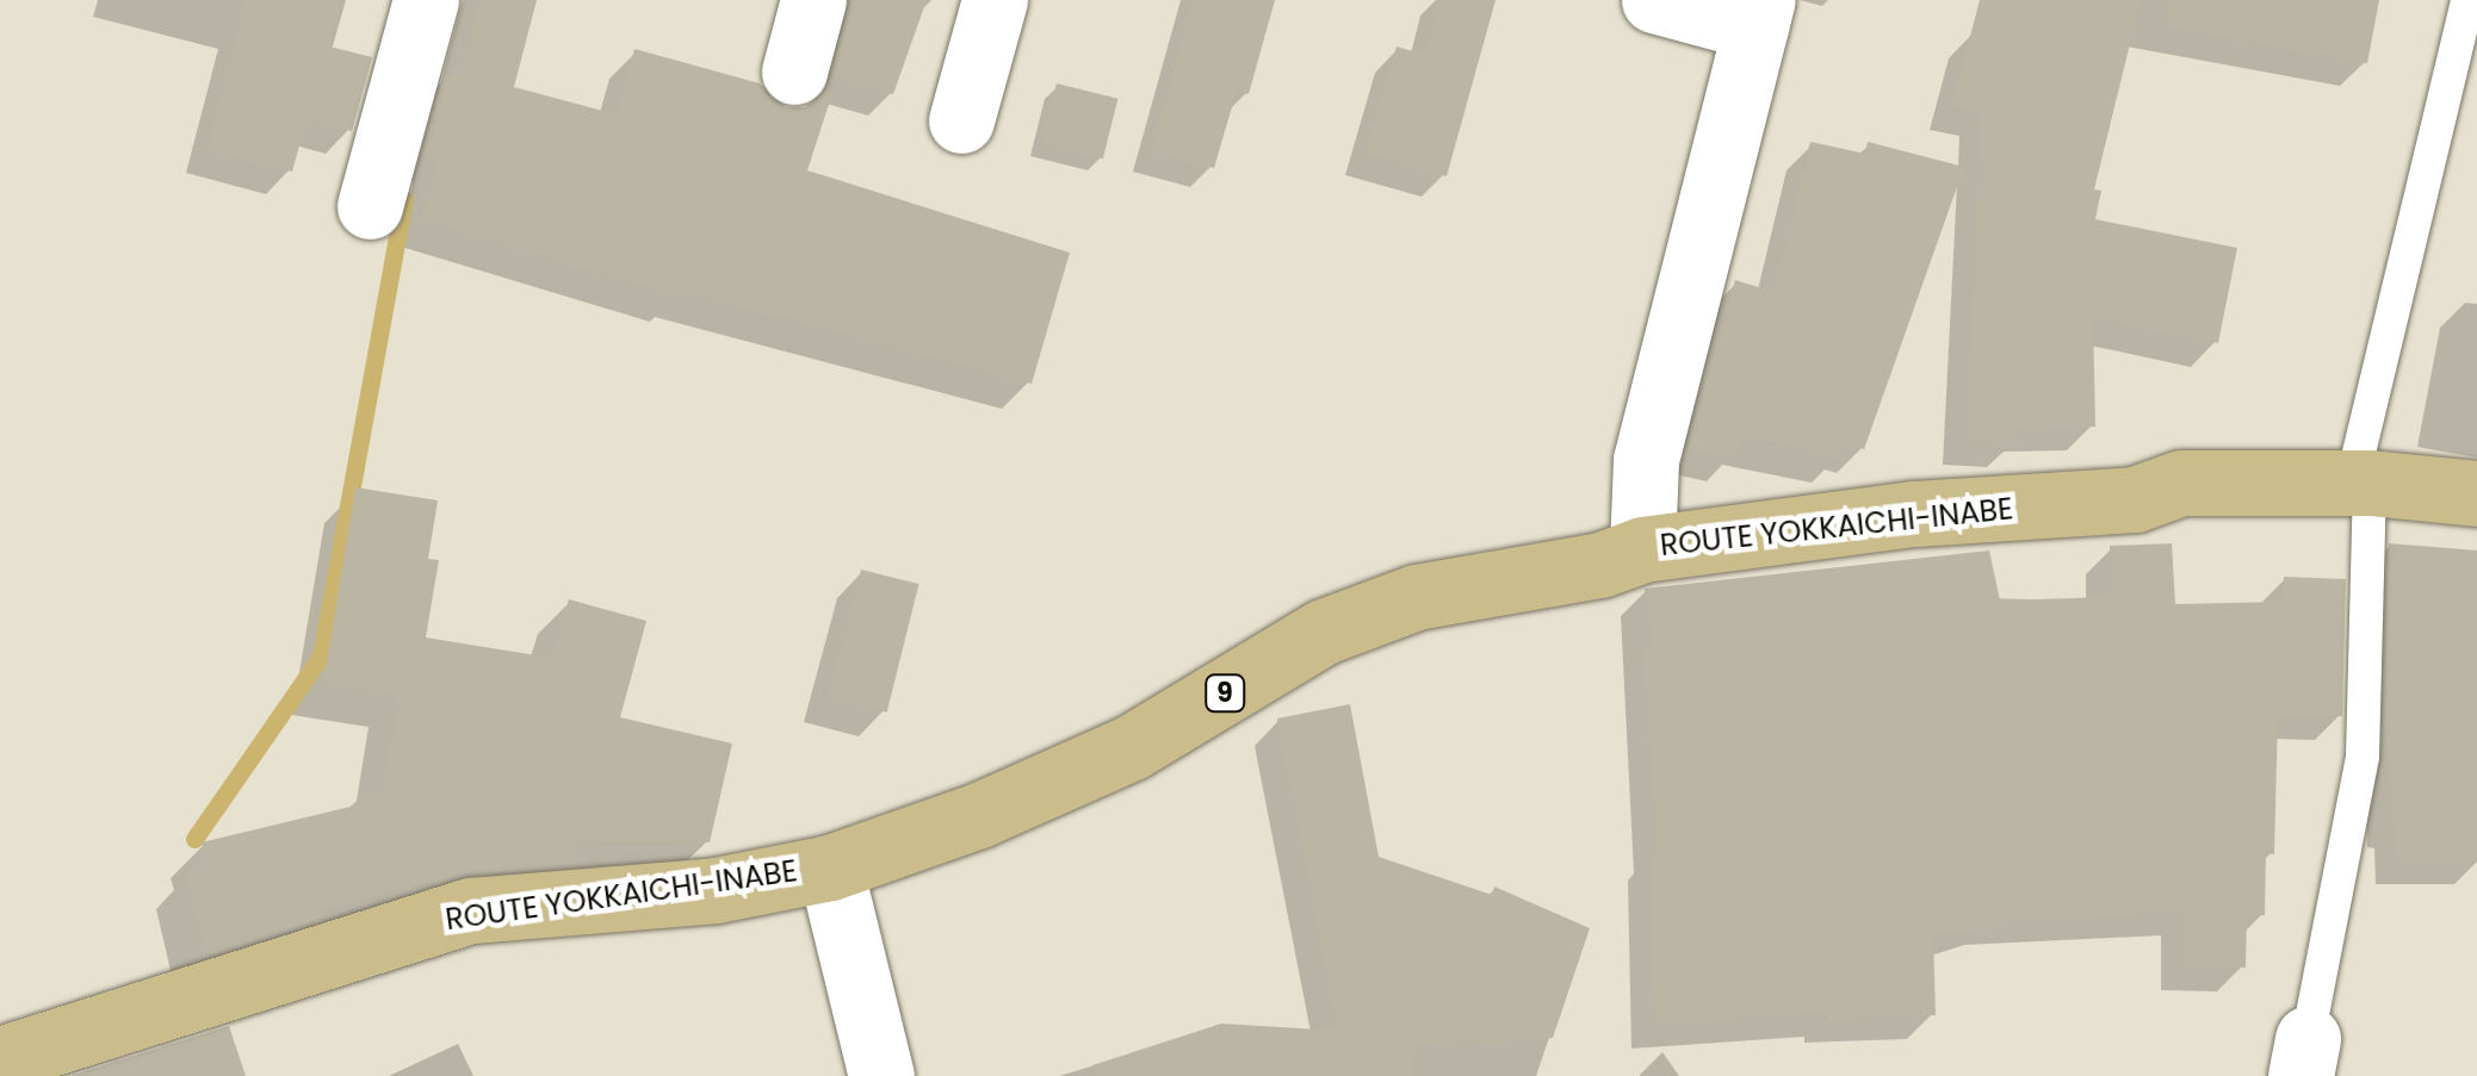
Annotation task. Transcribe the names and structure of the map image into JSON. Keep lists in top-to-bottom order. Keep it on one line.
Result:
{"streets":{"main road":["ROUTE YOKKAICHI-INABE","9"]}}
